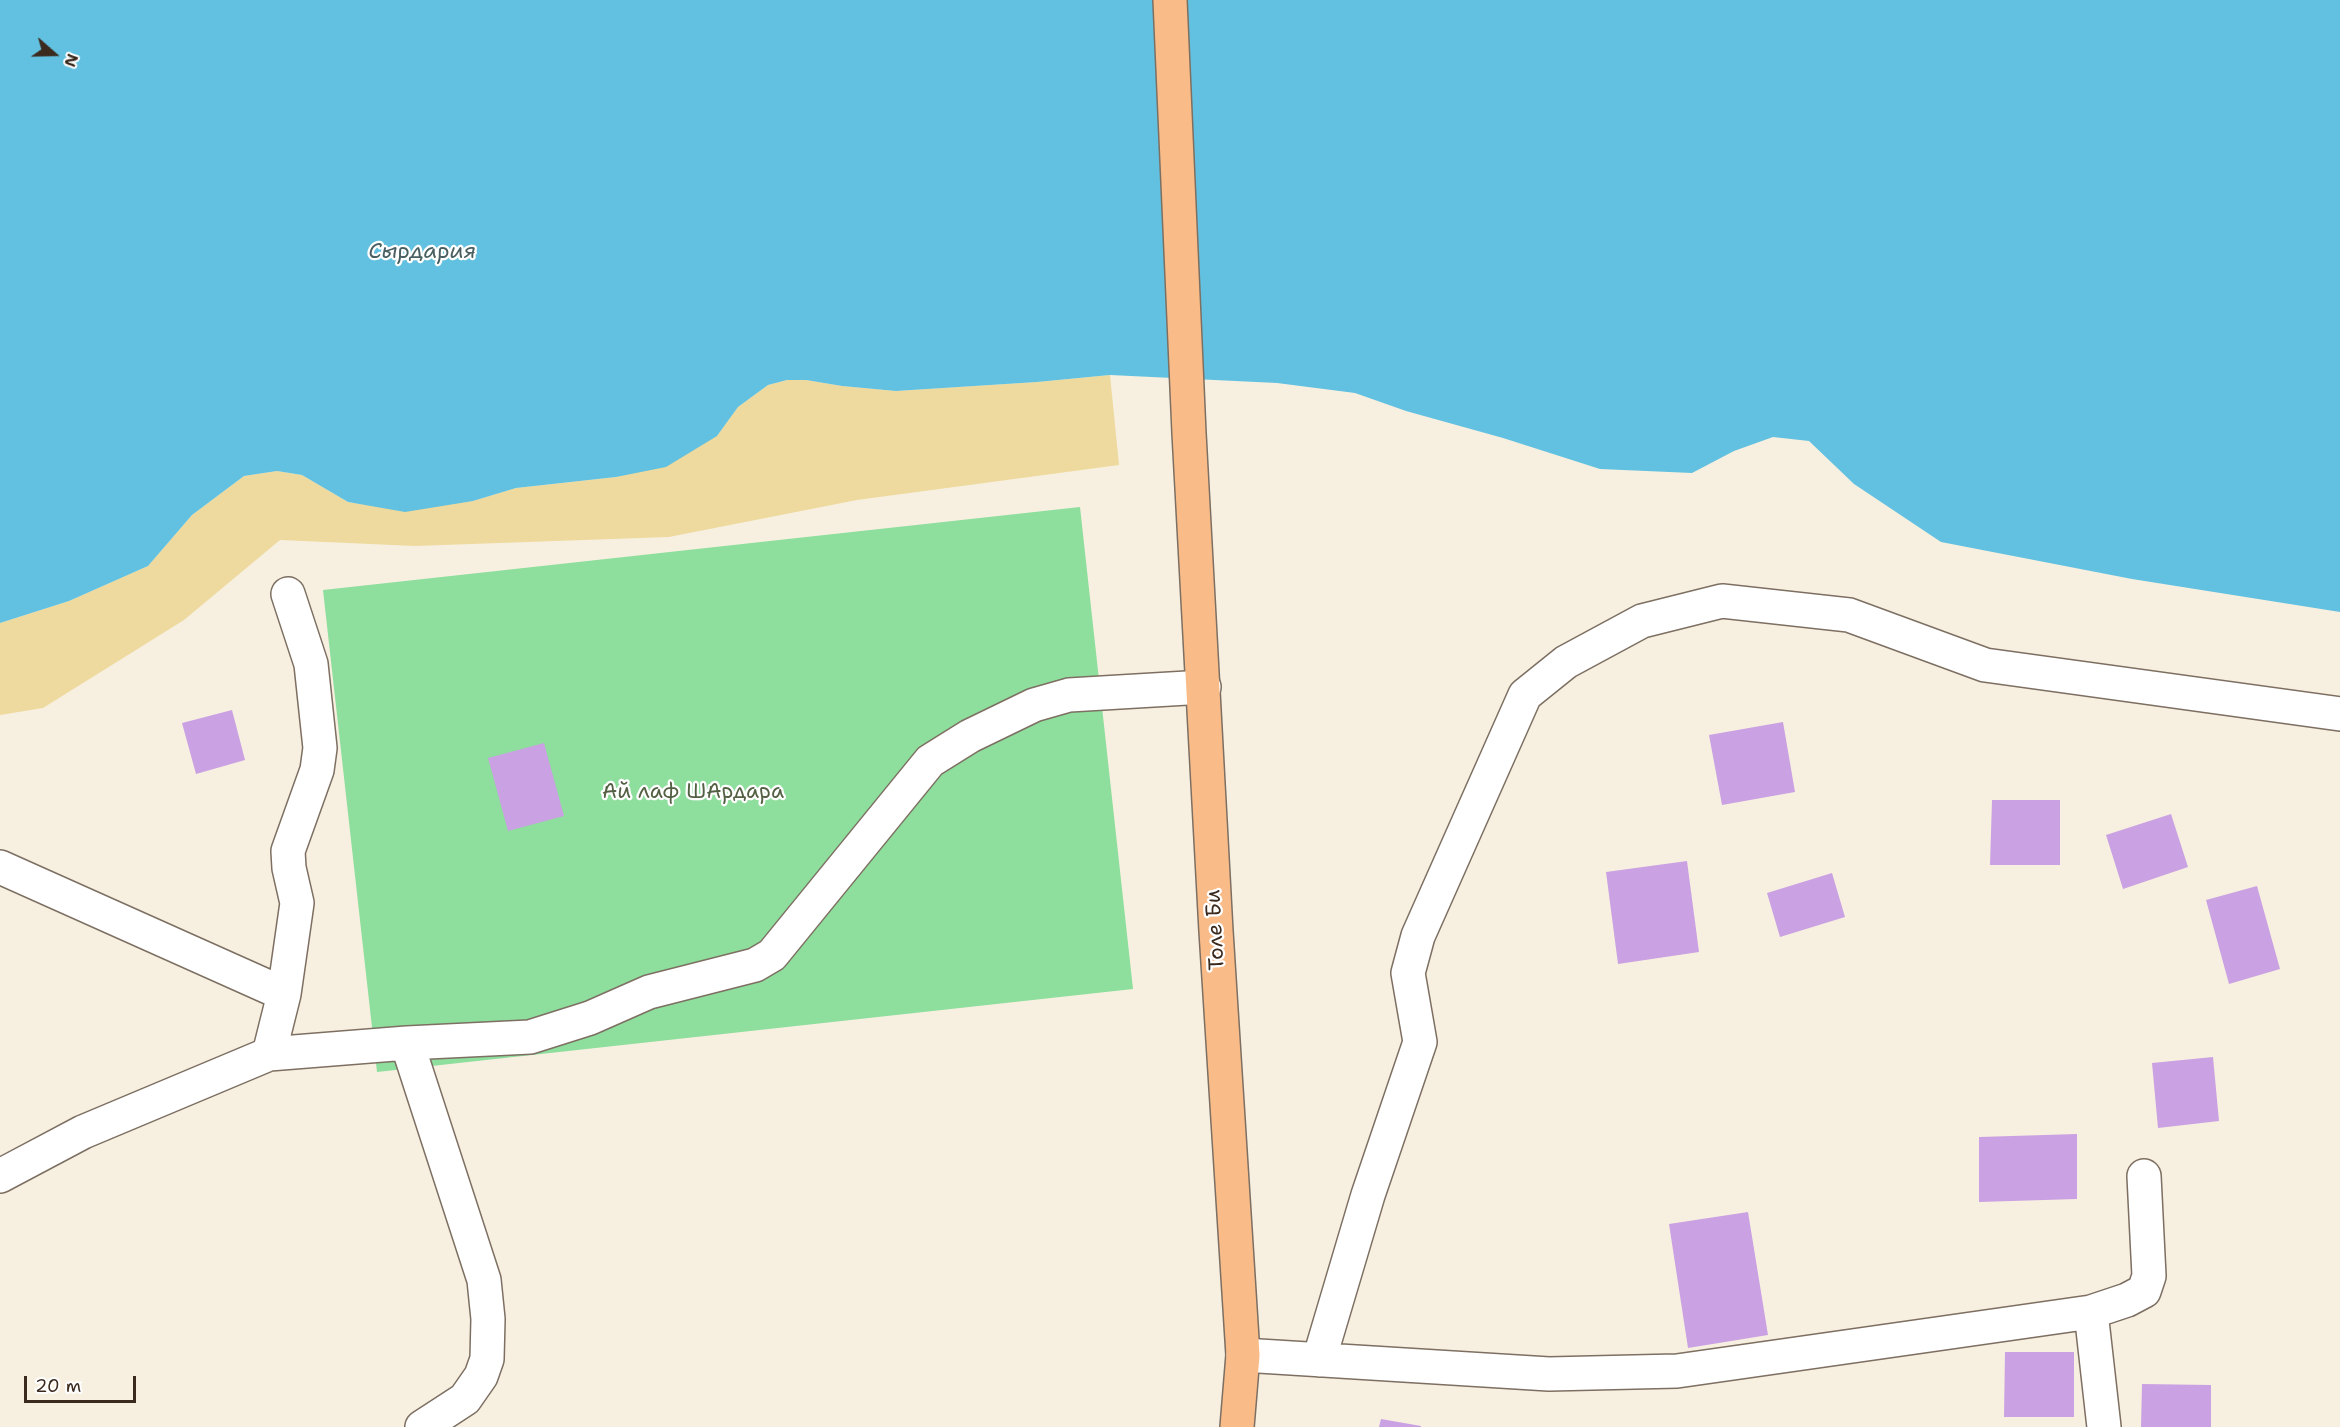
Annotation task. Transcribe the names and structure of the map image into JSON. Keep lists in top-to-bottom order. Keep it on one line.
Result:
{"streets":{"main road":["Толе Би"]},"water":["Сырдария"],"parks":["Ай лаф ШАрдара"],"scale_bar":"20 m","north":"right"}
